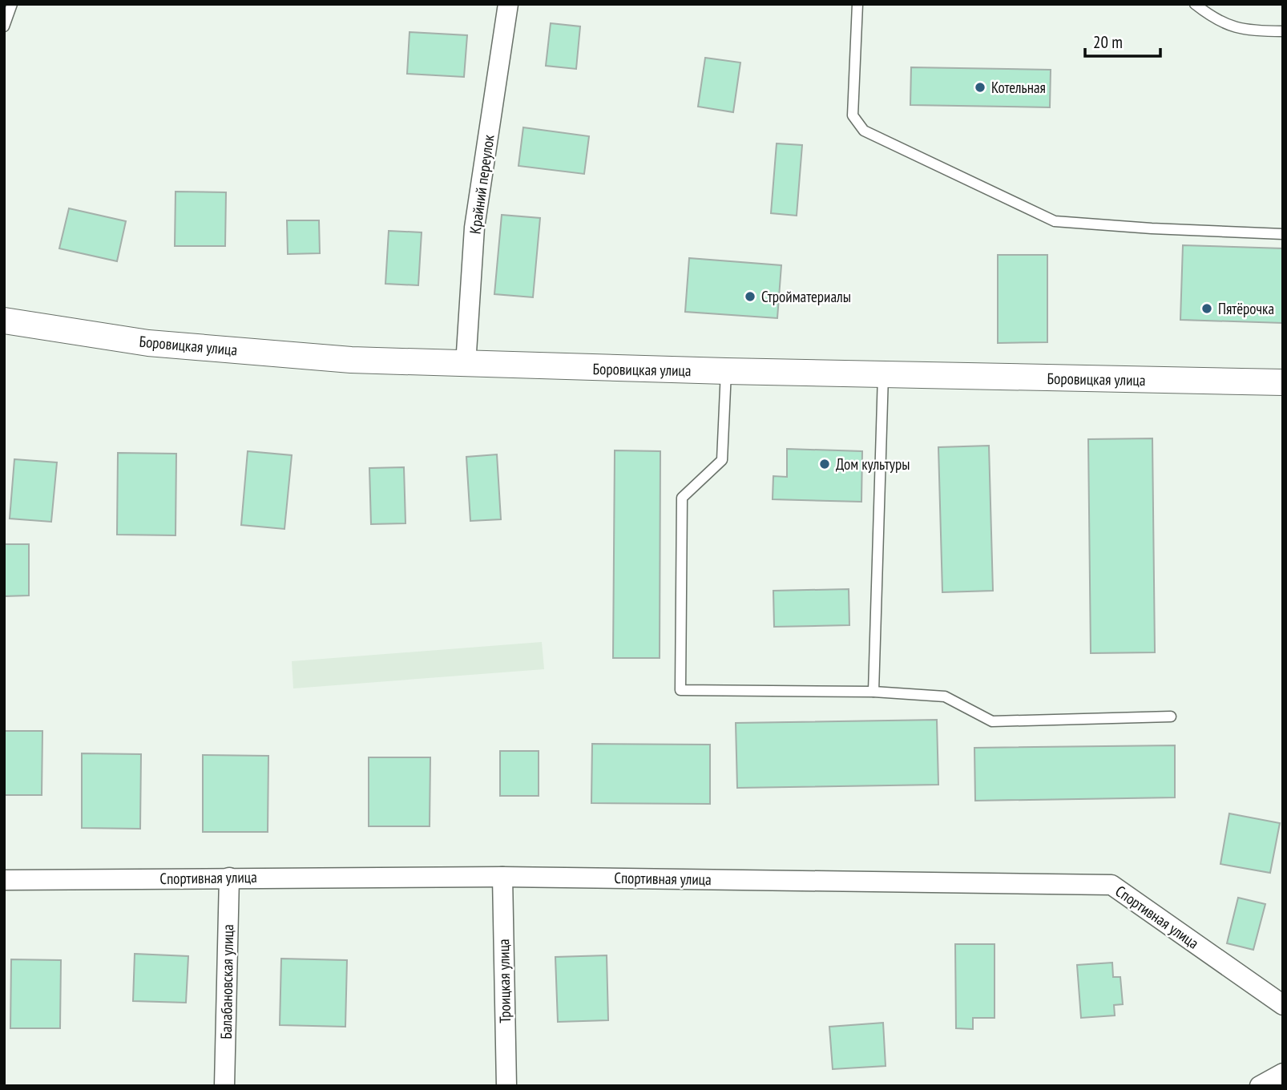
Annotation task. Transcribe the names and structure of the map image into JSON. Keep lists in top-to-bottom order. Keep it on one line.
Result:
{"streets":{"street":["Крайний переулок","Боровицкая улица","Спортивная улица","Троицкая улица","Балабановская улица"]},"crossings":[["Крайний переулок","Боровицкая улица"],["Спортивная улица","Троицкая улица"],["Спортивная улица","Балабановская улица"]],"places":["Котельная","Стройматериалы","Пятёрочка","Дом культуры"],"scale_bar":"20 m"}
